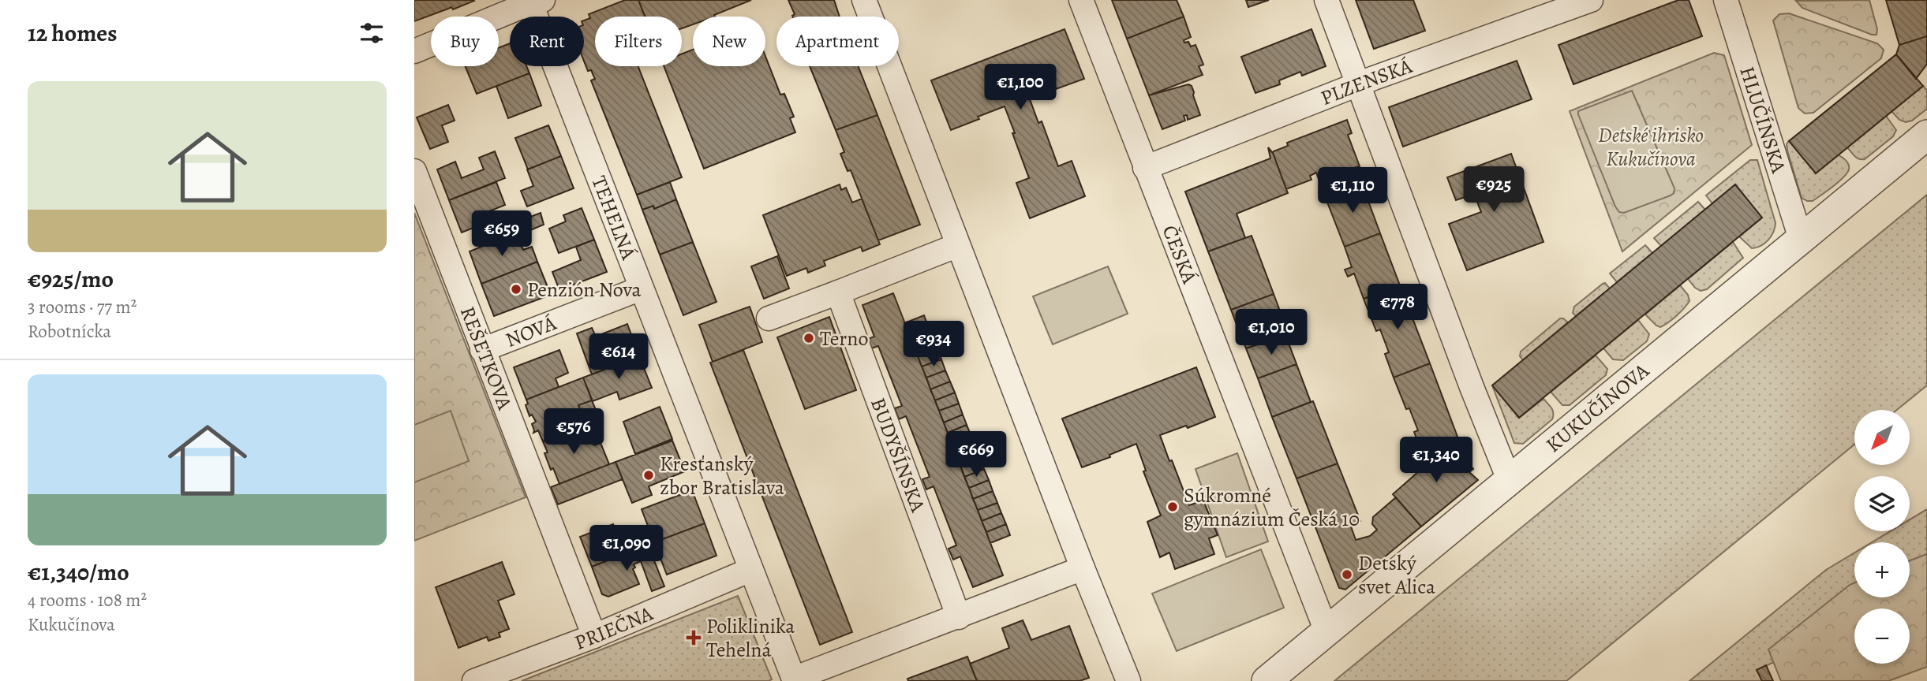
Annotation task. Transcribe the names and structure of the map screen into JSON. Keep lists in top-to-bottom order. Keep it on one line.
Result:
{"streets":{"street":["PLZENSKÁ","HLUČÍNSKA","TEHELNÁ","ČESKÁ","NOVÁ","REŠETKOVA","KUKUČÍNOVA","BUDYŠÍNSKA","PRIEČNA"]},"crossings":[["PLZENSKÁ","ČESKÁ"],["HLUČÍNSKA","KUKUČÍNOVA"],["TEHELNÁ","NOVÁ"],["TEHELNÁ","PRIEČNA"],["ČESKÁ","KUKUČÍNOVA"],["NOVÁ","REŠETKOVA"],["REŠETKOVA","PRIEČNA"]],"parks":["Detské ihrisko Kukučínova"],"places":{"other":["Penzión Nova","Terno","Kresťanský zbor Bratislava","Súkromné gymnázium Česká 10","Detský svet Alica"],"health":["Poliklinika Tehelná"]},"north":"bottom left","page":{"heading":"12 homes","chip":["Buy","Rent","Filters","New","Apartment"],"price":["€1,100","€925","€1,110","€659","€778","€1,010","€934","€614","€576","€669","€1,340","€1,090"],"list":[{"name":"€925/mo","note":"3 rooms · 77 m² · Robotnícka"},{"name":"€1,340/mo","note":"4 rooms · 108 m² · Kukučínova"}],"map_buttons":["+","−"]}}
